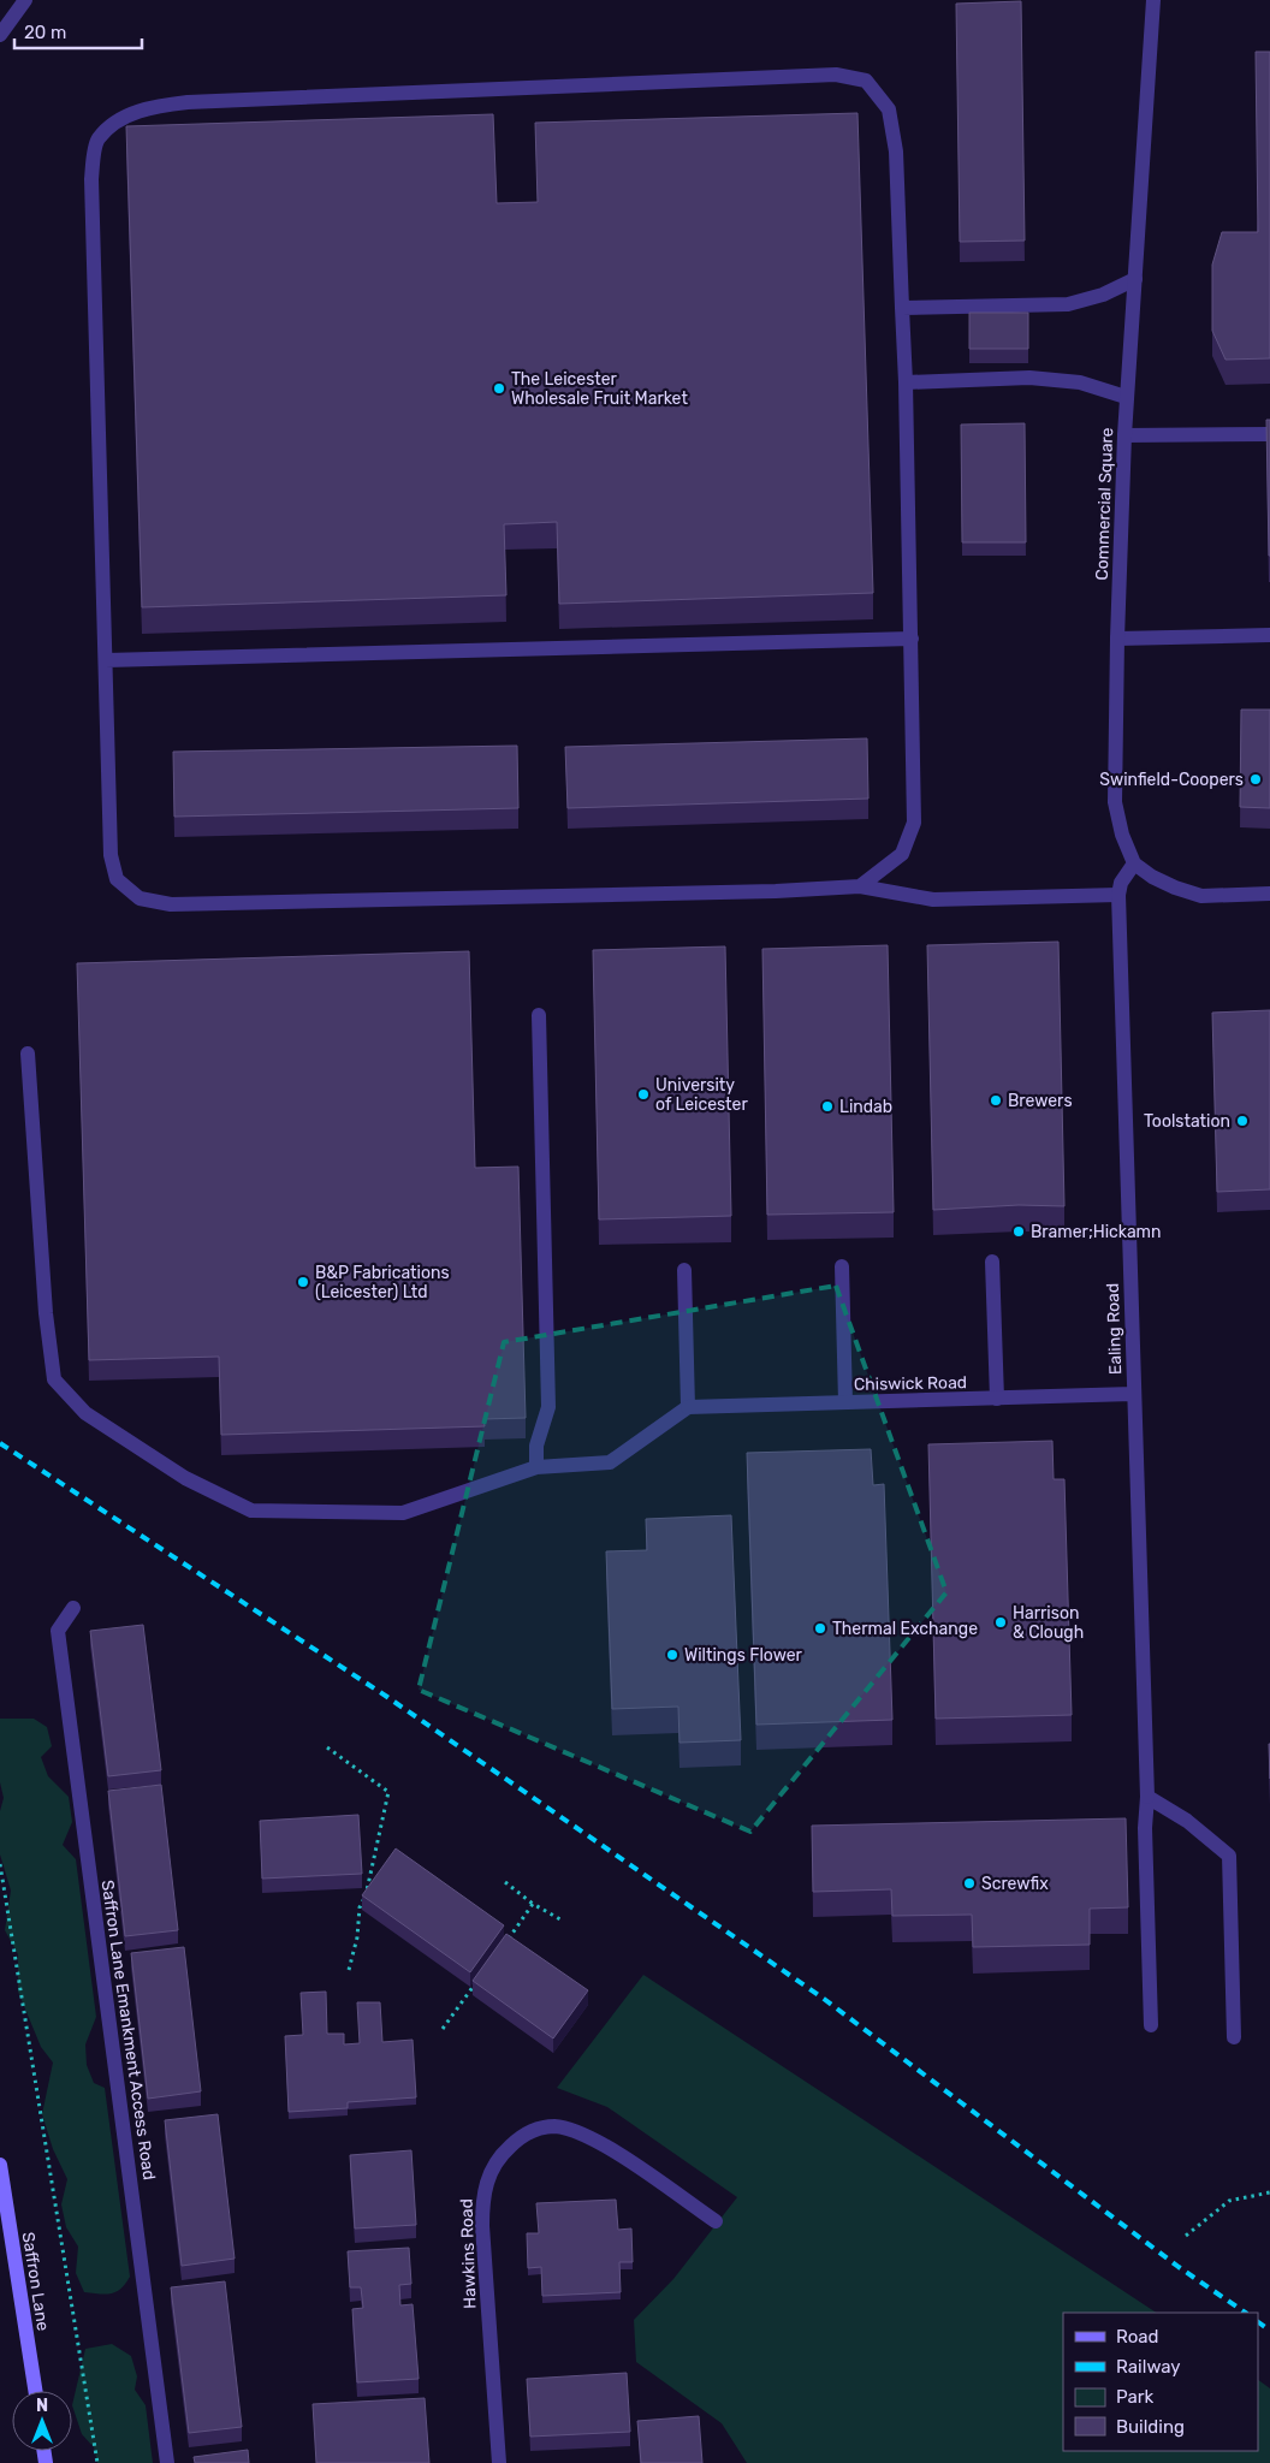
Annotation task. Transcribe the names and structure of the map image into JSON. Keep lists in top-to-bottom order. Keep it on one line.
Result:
{"streets":{"main road":["Saffron Lane"],"street":["Commercial Square","Ealing Road","Chiswick Road","Saffron Lane Emankment Access Road","Hawkins Road"]},"crossings":[["Commercial Square","Ealing Road"],["Ealing Road","Chiswick Road"]],"places":["The Leicester Wholesale Fruit Market","Swinfield-Coopers","University of Leicester","Brewers","Lindab","Toolstation","Bramer;Hickamn","B&P Fabrications (Leicester) Ltd","Harrison & Clough","Thermal Exchange","Wiltings Flower","Screwfix"],"legend":["Road","Railway","Park","Building"],"scale_bar":"20 m","north":"top"}
